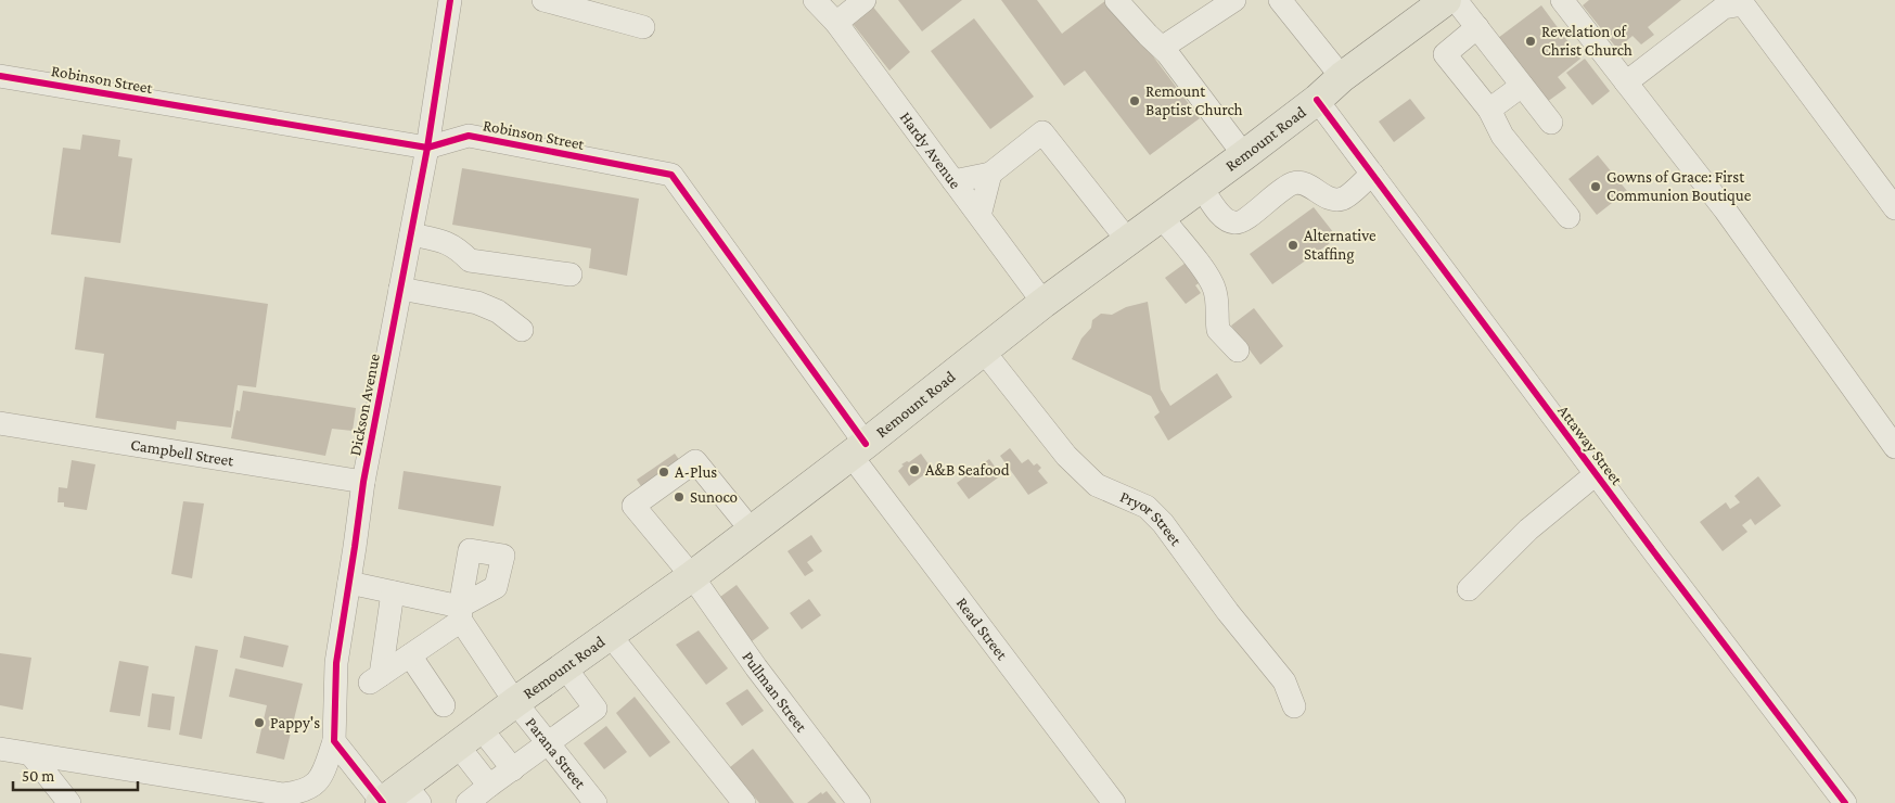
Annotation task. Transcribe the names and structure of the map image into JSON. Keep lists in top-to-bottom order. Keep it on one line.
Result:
{"streets":{"main road":["Remount Road"],"street":["Robinson Street","Hardy Avenue","Dickson Avenue","Attaway Street","Campbell Street","Pryor Street","Read Street","Pullman Street","Parana Street"]},"crossings":[["Robinson Street","Remount Road"],["Robinson Street","Dickson Avenue"],["Robinson Street","Read Street"],["Remount Road","Hardy Avenue"],["Remount Road","Attaway Street"],["Remount Road","Pryor Street"],["Remount Road","Read Street"],["Remount Road","Pullman Street"],["Remount Road","Parana Street"],["Dickson Avenue","Campbell Street"]],"places":["Revelation of Christ Church","Remount Baptist Church","Gowns of Grace: First Communion Boutique","Alternative Staffing","A&B Seafood","A-Plus","Sunoco","Pappy's"],"scale_bar":"50 m"}
